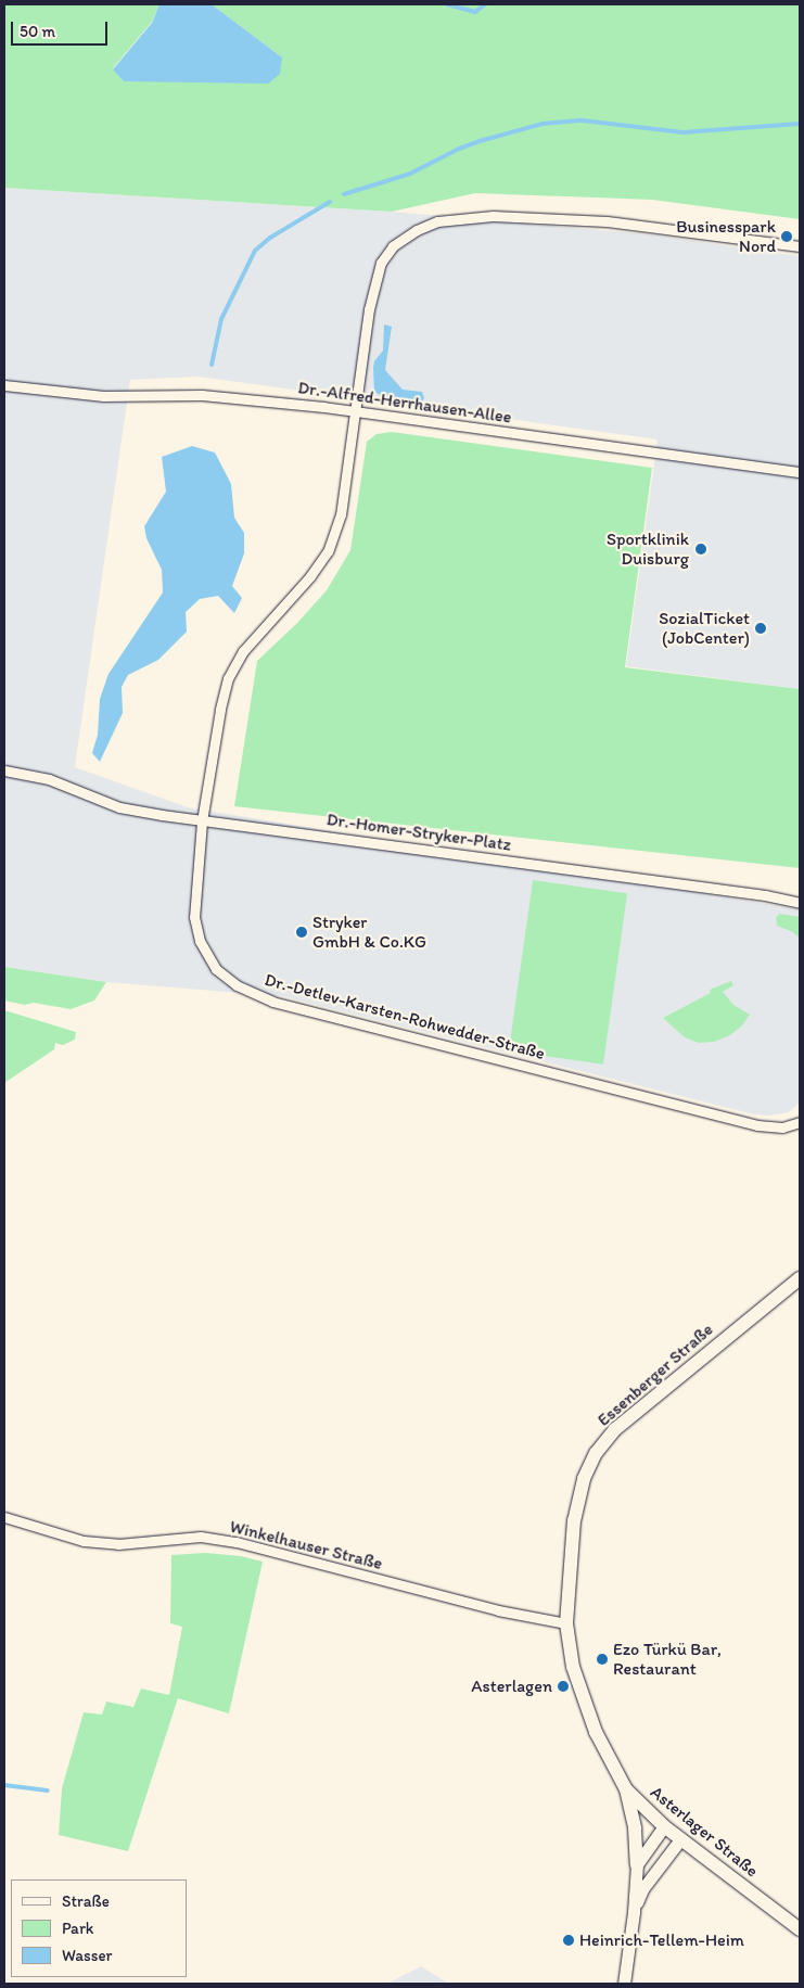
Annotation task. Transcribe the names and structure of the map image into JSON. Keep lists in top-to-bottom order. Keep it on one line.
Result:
{"streets":{"main road":["Essenberger Straße","Asterlager Straße"],"street":["Dr.-Alfred-Herrhausen-Allee","Dr.-Homer-Stryker-Platz","Dr.-Detlev-Karsten-Rohwedder-Straße","Winkelhauser Straße"]},"crossings":[["Dr.-Alfred-Herrhausen-Allee","Dr.-Detlev-Karsten-Rohwedder-Straße"],["Dr.-Homer-Stryker-Platz","Dr.-Detlev-Karsten-Rohwedder-Straße"],["Essenberger Straße","Winkelhauser Straße"],["Essenberger Straße","Asterlager Straße"],["Winkelhauser Straße","Asterlager Straße"]],"places":["Businesspark Nord","Sportklinik Duisburg","SozialTicket (JobCenter)","Stryker GmbH & Co.KG","Ezo Türkü Bar, Restaurant","Asterlagen","Heinrich-Tellem-Heim"],"legend":["Straße","Park","Wasser"],"scale_bar":"50 m"}
